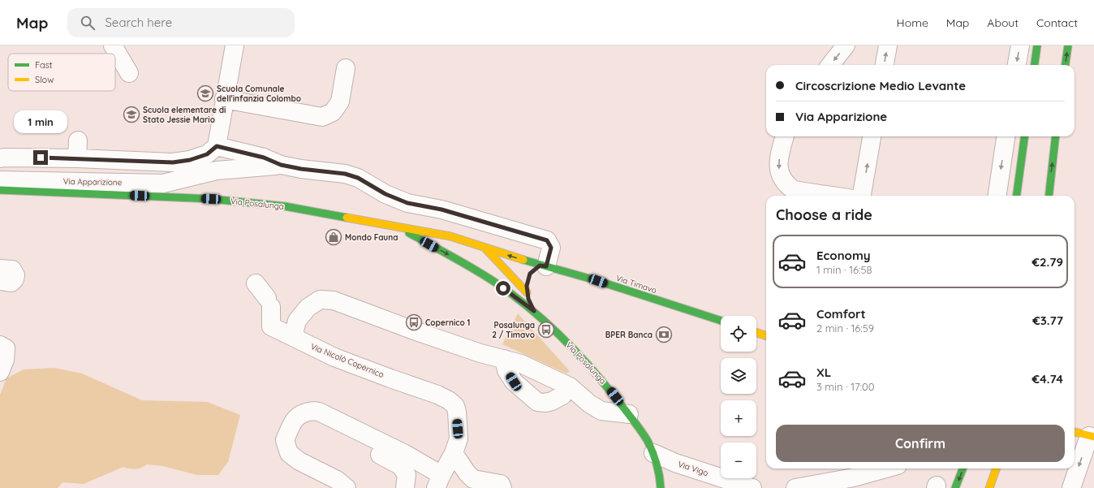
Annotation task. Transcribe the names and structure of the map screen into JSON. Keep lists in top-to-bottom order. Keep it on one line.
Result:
{"streets":{"main road":["Via Posalunga","Via Timavo"],"street":["Via Apparizione","Via Nicolò Copernico","Via Vigo"]},"crossings":[["Via Apparizione","Via Posalunga"],["Via Apparizione","Via Timavo"],["Via Posalunga","Via Timavo"],["Via Posalunga","Via Vigo"]],"places":{"school or university":["Scuola Comunale dell'infanzia Colombo","Scuola elementare di Stato Jessie Mario"],"shop":["Mondo Fauna"],"bus stop":["Copernico 1","Posalunga 2 / Timavo"],"bank":["BPER Banca"]},"legend":["Fast","Slow"],"page":{"header":"Map","search":"Search here","nav":["Home","Map","About","Contact"],"banner":["Circoscrizione Medio Levante","Via Apparizione"],"bubble":"1 min","heading":"Choose a ride","list":[{"name":"Economy","note":"1 min · 16:58","value":"€2.79"},{"name":"Comfort","note":"2 min · 16:59","value":"€3.77"},{"name":"XL","note":"3 min · 17:00","value":"€4.74"}],"map_buttons":["+","−"],"buttons":"Confirm"}}
